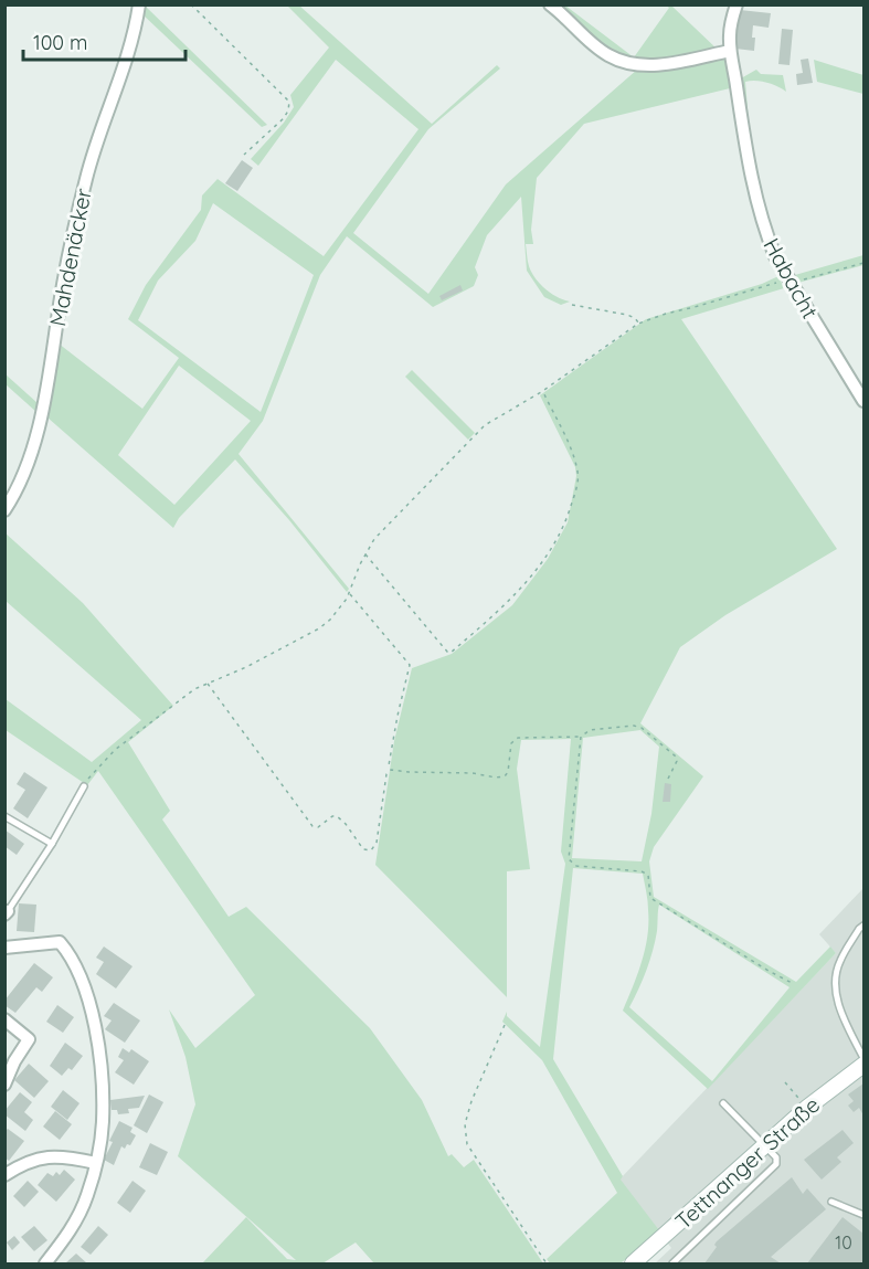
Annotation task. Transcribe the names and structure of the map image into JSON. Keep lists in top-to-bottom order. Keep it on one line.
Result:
{"streets":{"main road":["Tettnanger Straße"],"street":["Mahdenäcker","Habacht"]},"house_numbers":["10"],"scale_bar":"100 m"}
